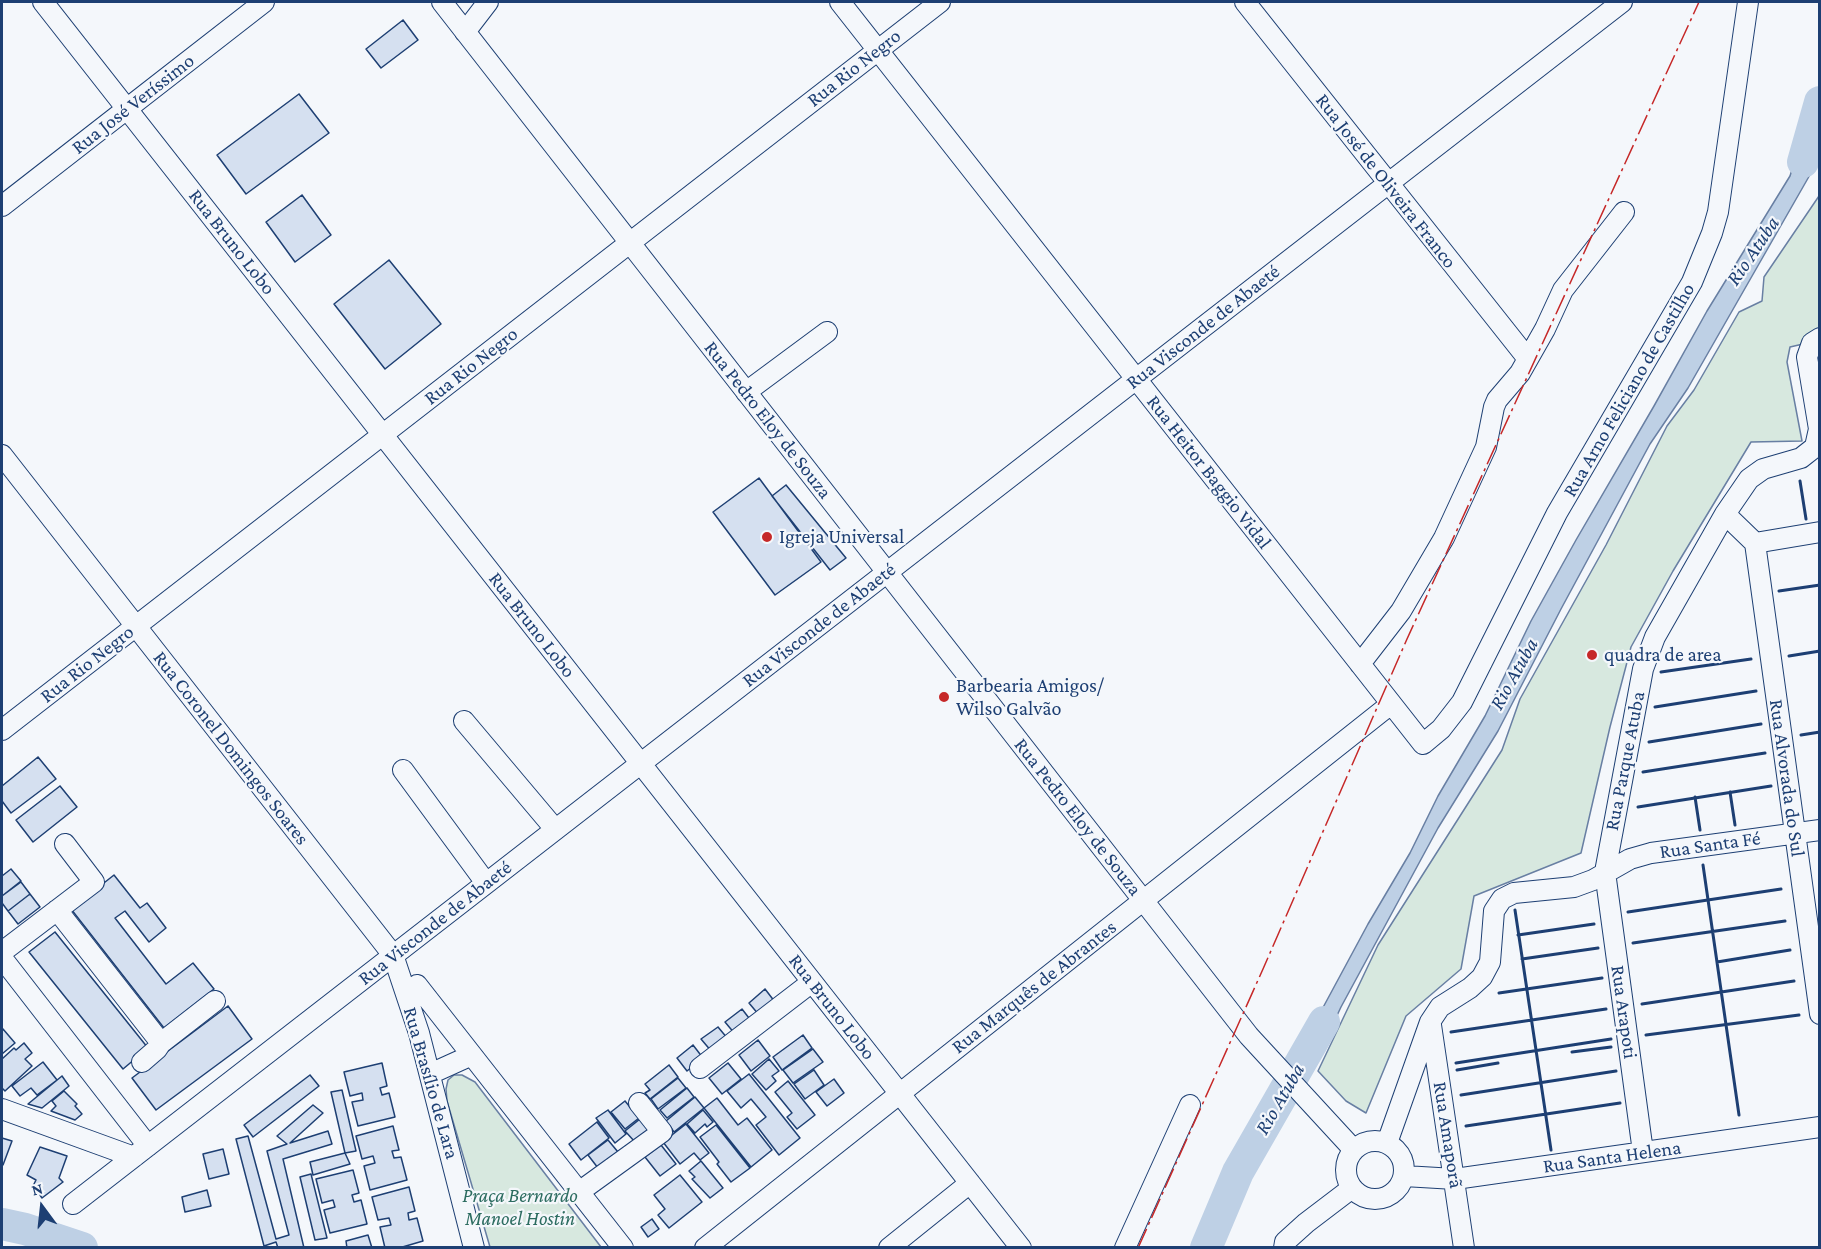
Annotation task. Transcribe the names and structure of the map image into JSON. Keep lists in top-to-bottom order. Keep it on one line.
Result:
{"streets":{"street":["Rua Rio Negro","Rua José Veríssimo","Rua José de Oliveira Franco","Rua Bruno Lobo","Rua Visconde de Abaeté","Rua Arno Feliciano de Castilho","Rua Pedro Eloy de Souza","Rua Heitor Baggio Vidal","Rua Coronel Domingos Soares","Rua Parque Atuba","Rua Alvorada do Sul","Rua Santa Fé","Rua Marquês de Abrantes","Rua Arapoti","Rua Brasílio de Lara","Rua Amaporã","Rua Santa Helena"]},"crossings":[["Rua Rio Negro","Rua Bruno Lobo"],["Rua Rio Negro","Rua Pedro Eloy de Souza"],["Rua Rio Negro","Rua Heitor Baggio Vidal"],["Rua Rio Negro","Rua Coronel Domingos Soares"],["Rua José Veríssimo","Rua Bruno Lobo"],["Rua José de Oliveira Franco","Rua Visconde de Abaeté"],["Rua Bruno Lobo","Rua Visconde de Abaeté"],["Rua Bruno Lobo","Rua Marquês de Abrantes"],["Rua Visconde de Abaeté","Rua Pedro Eloy de Souza"],["Rua Visconde de Abaeté","Rua Heitor Baggio Vidal"],["Rua Visconde de Abaeté","Rua Coronel Domingos Soares"],["Rua Visconde de Abaeté","Rua Brasílio de Lara"],["Rua Arno Feliciano de Castilho","Rua Heitor Baggio Vidal"],["Rua Pedro Eloy de Souza","Rua Marquês de Abrantes"],["Rua Pedro Eloy de Souza","Rua Santa Helena"],["Rua Heitor Baggio Vidal","Rua Marquês de Abrantes"],["Rua Coronel Domingos Soares","Rua Brasílio de Lara"],["Rua Parque Atuba","Rua Santa Fé"],["Rua Parque Atuba","Rua Arapoti"],["Rua Alvorada do Sul","Rua Santa Fé"],["Rua Santa Fé","Rua Arapoti"],["Rua Arapoti","Rua Santa Helena"],["Rua Amaporã","Rua Santa Helena"]],"water":["Rio Atuba"],"parks":["Praça Bernardo Manoel Hostin"],"places":["Igreja Universal","quadra de area","Barbearia Amigos/ Wilso Galvão"],"north":"top"}
